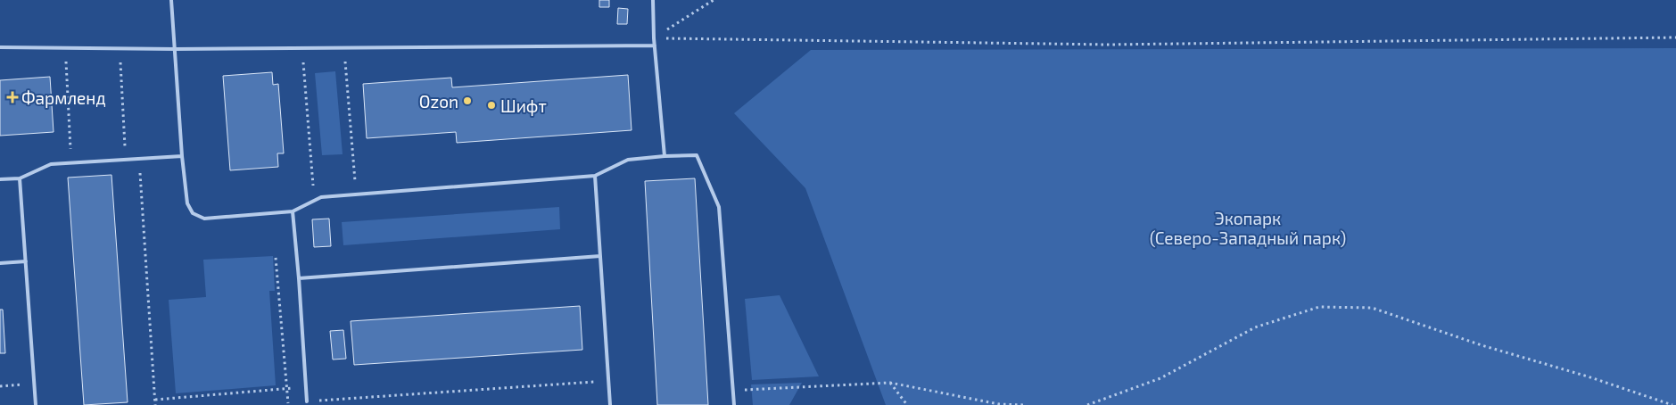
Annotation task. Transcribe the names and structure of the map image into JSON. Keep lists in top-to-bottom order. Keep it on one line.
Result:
{"parks":["Экопарк (Северо-Западный парк)"],"places":{"health":["Фармленд"],"other":["Ozon","Шифт"]}}
